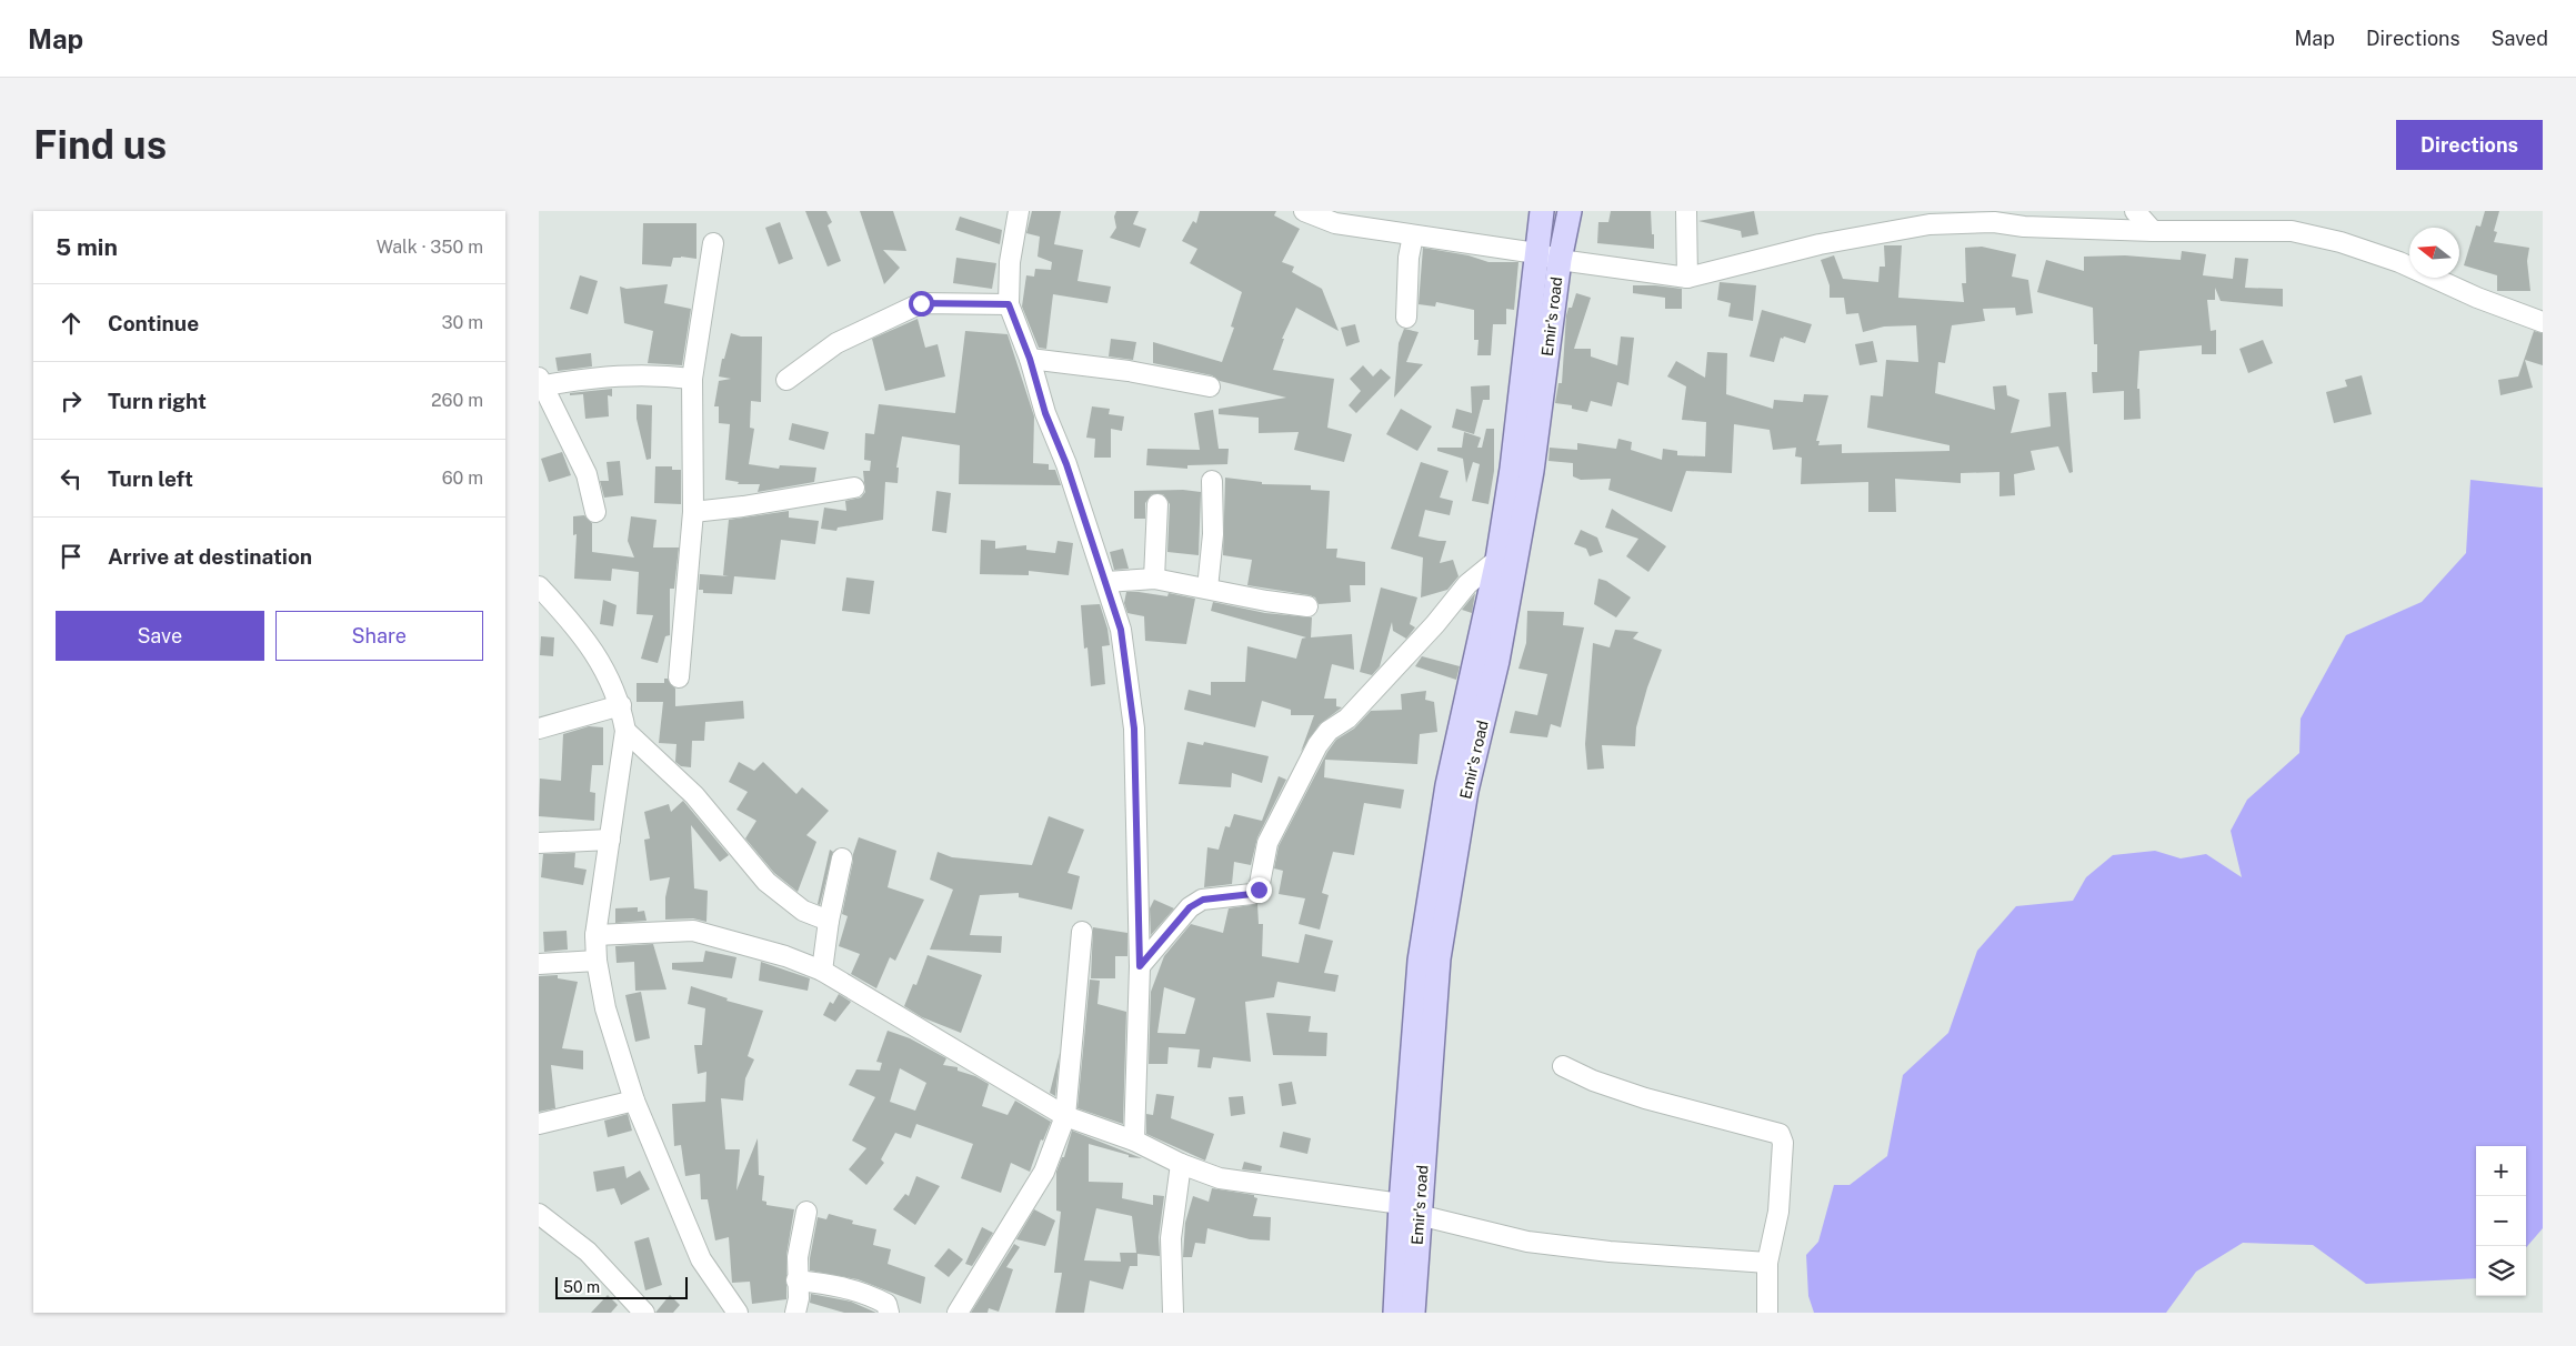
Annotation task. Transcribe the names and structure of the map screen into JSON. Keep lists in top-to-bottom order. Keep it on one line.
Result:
{"streets":{"main road":["Emir's road"]},"scale_bar":"50 m","north":"left","page":{"header":"Map","nav":["Map","Directions","Saved"],"buttons":["Directions",["Save","Share"]],"title":"Find us","heading":["5 min","Walk · 350 m"],"list":[["Continue","30 m"],["Turn right","260 m"],["Turn left","60 m"],"Arrive at destination"],"map_buttons":["+","−"],"scale":"50 m"}}
